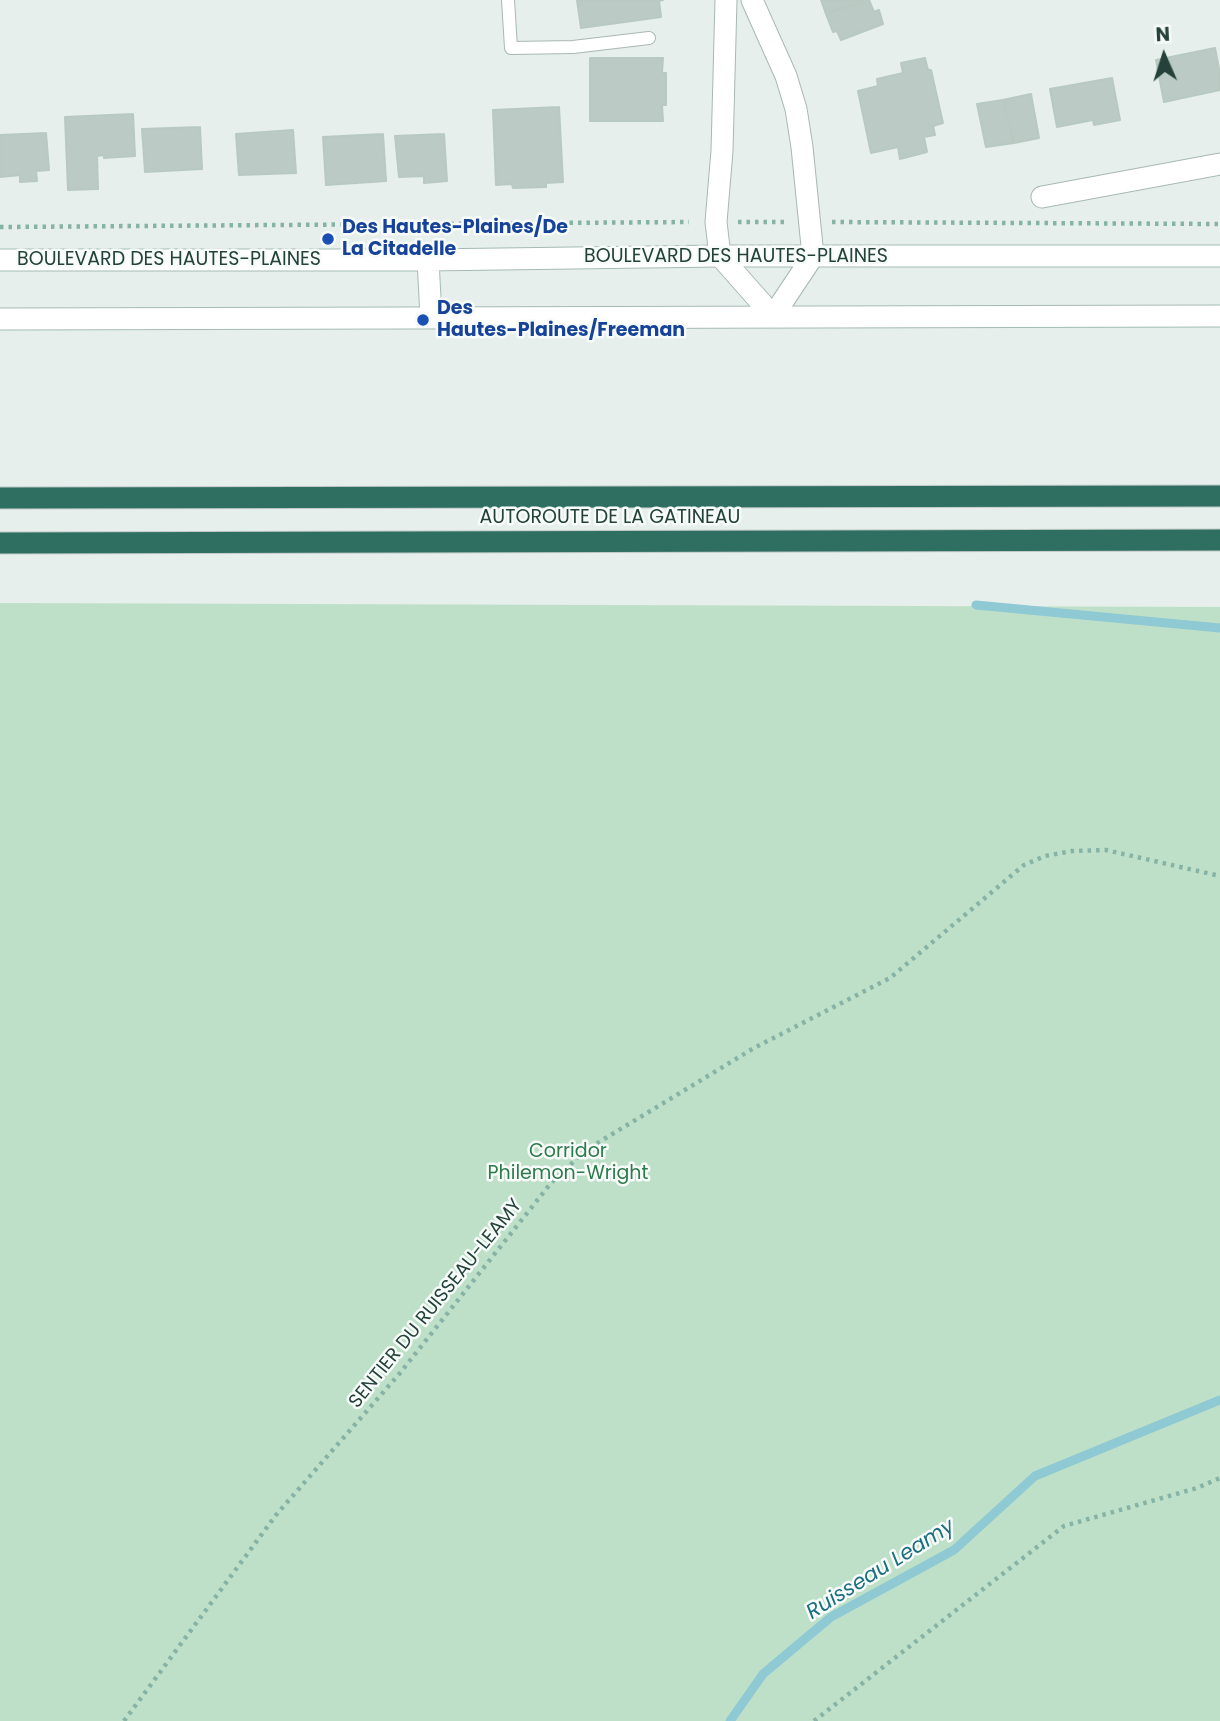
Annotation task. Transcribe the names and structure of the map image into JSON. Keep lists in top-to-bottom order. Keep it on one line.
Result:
{"streets":{"highway":["AUTOROUTE DE LA GATINEAU"],"street":["BOULEVARD DES HAUTES-PLAINES"],"path":["SENTIER DU RUISSEAU-LEAMY"]},"water":["Ruisseau Leamy"],"parks":["Corridor Philemon-Wright"],"places":["Des Hautes-Plaines/De La Citadelle","Des Hautes-Plaines/Freeman"],"north":"top"}
